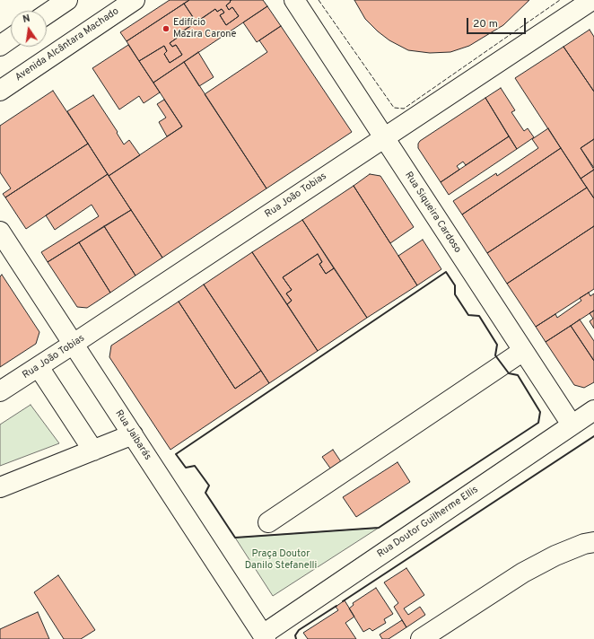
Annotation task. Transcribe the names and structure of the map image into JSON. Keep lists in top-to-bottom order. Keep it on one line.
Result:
{"streets":{"main road":["Avenida Alcântara Machado","Rua João Tobias","Rua Siqueira Cardoso","Rua Jaibarás","Rua Doutor Guilherme Ellis"]},"crossings":[["Rua João Tobias","Rua Siqueira Cardoso"],["Rua João Tobias","Rua Jaibarás"],["Rua Siqueira Cardoso","Rua Doutor Guilherme Ellis"],["Rua Jaibarás","Rua Doutor Guilherme Ellis"]],"parks":["Praça Doutor Danilo Stefanelli"],"places":["Edifício Mazira Carone"],"scale_bar":"20 m","north":"top"}
